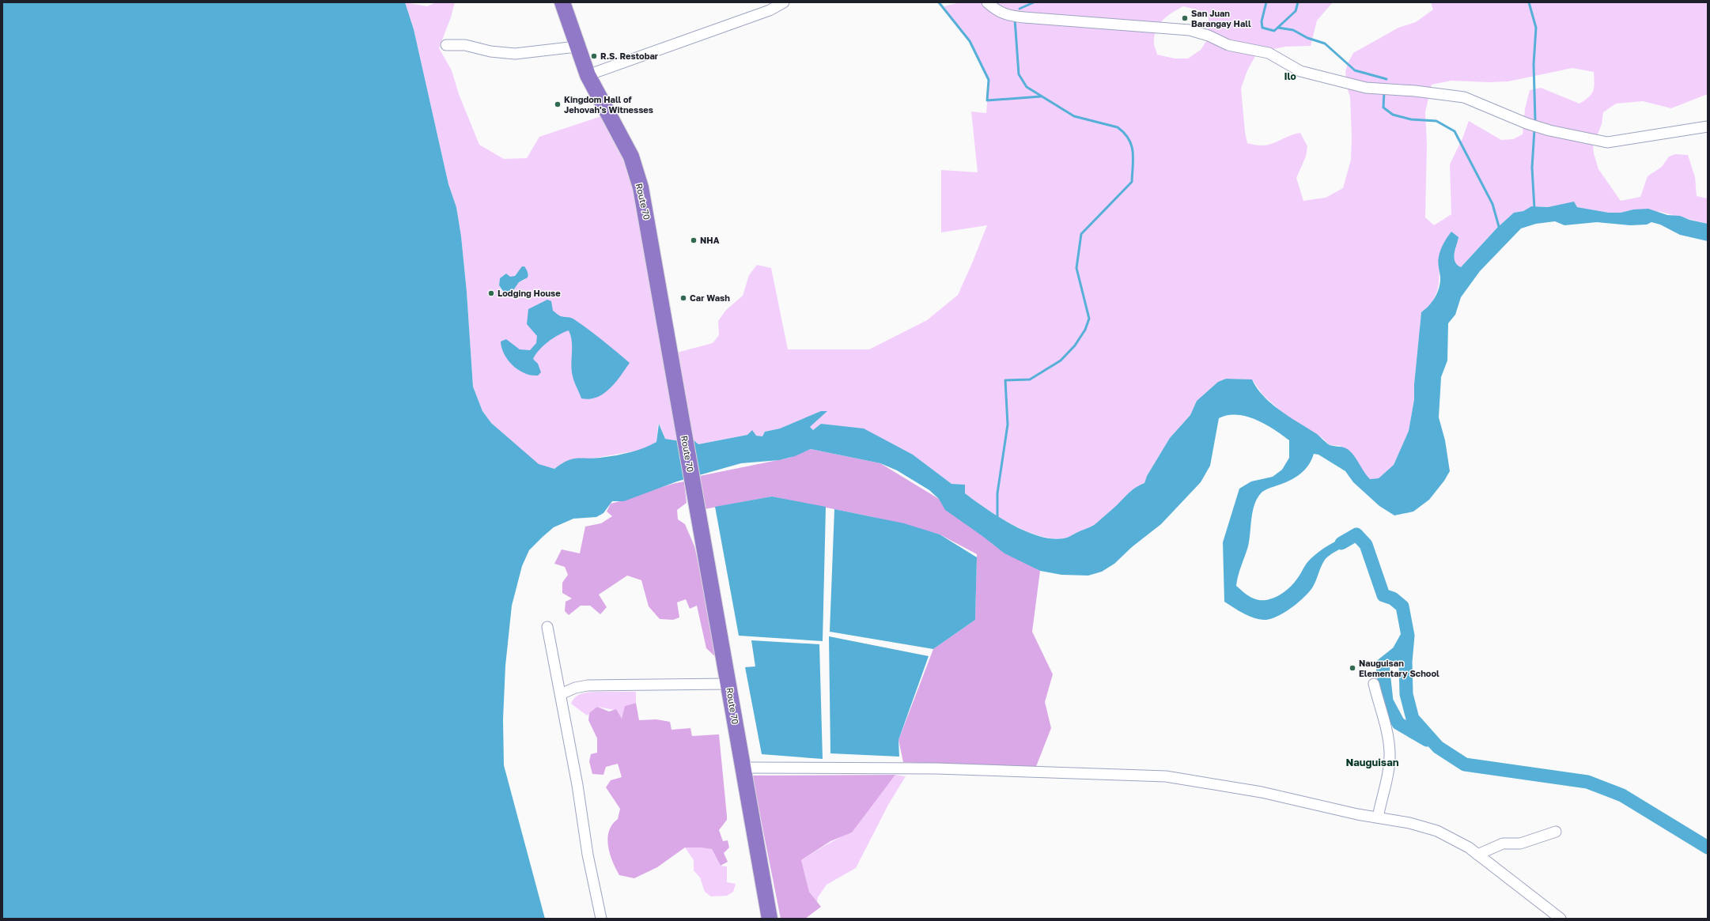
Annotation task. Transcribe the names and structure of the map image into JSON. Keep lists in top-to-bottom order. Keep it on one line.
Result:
{"streets":{"highway":["Route 70"]},"districts":["Ilo","Nauguisan"],"places":["San Juan Barangay Hall","R.S. Restobar","Kingdom Hall of Jehovah's Witnesses","NHA","Lodging House","Car Wash","Nauguisan Elementary School"]}
